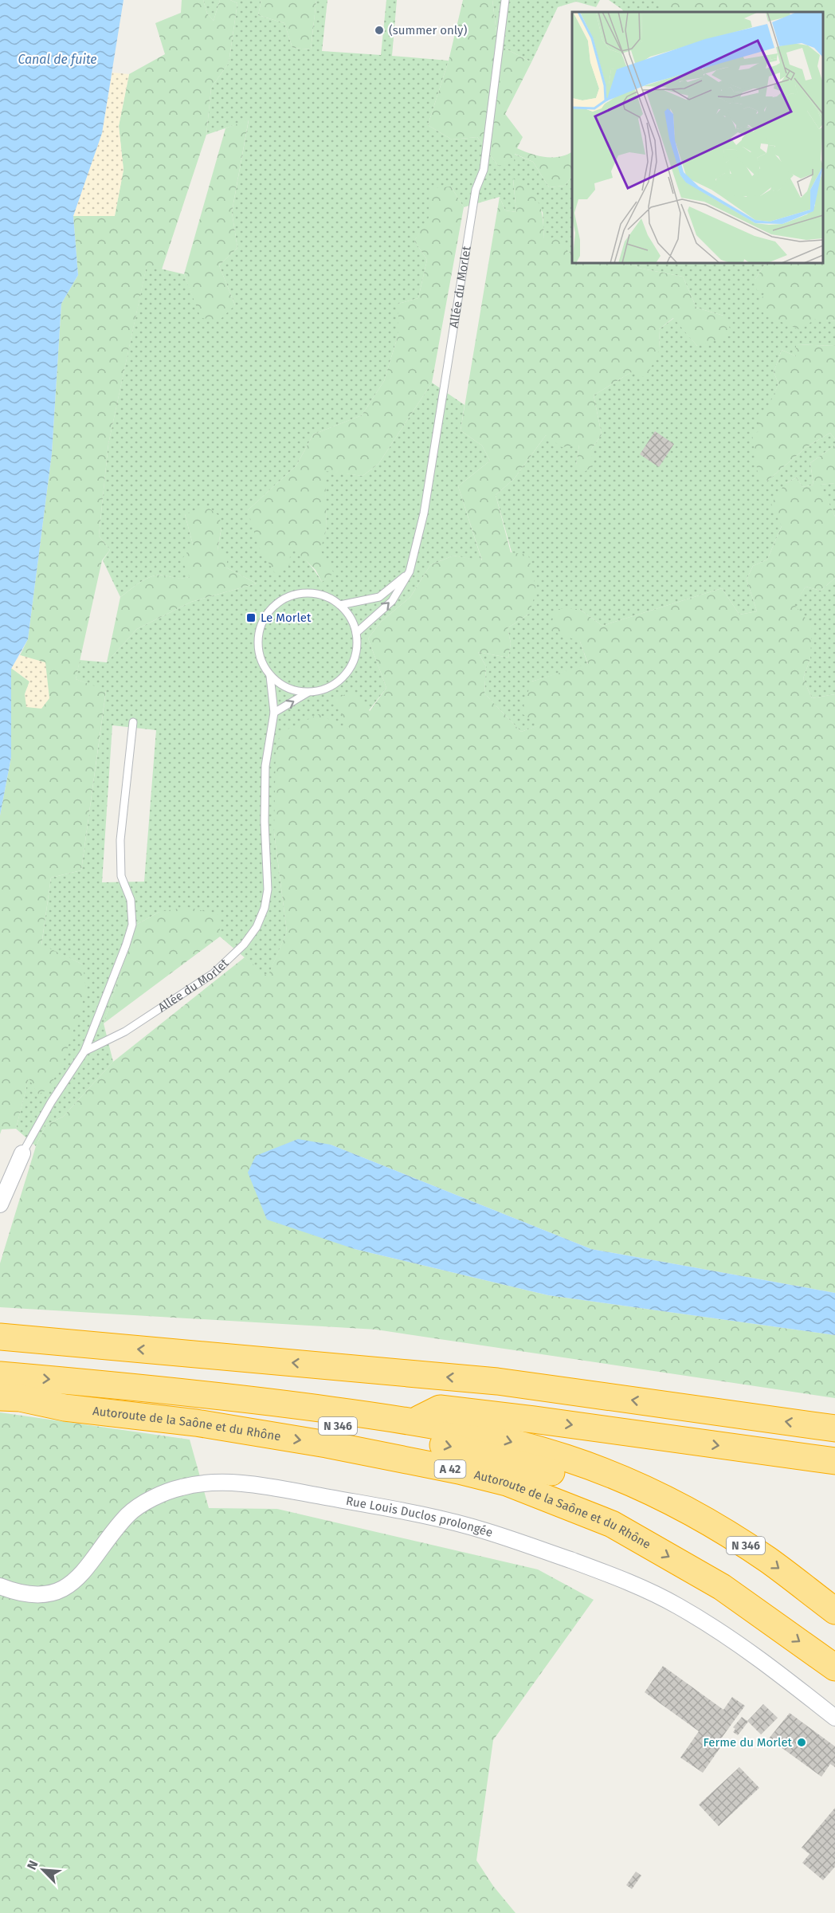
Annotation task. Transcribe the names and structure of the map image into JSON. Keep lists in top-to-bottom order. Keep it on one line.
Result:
{"streets":{"highway":["Autoroute de la Saône et du Rhône","N 346","A 42"],"street":["Rue Louis Duclos prolongée"],"lane":["Allée du Morlet"]},"crossings":[["Autoroute de la Saône et du Rhône","N 346"]],"water":["Canal de fuite"],"places":{"other":["(summer only)","Ferme du Morlet"],"transit":["Le Morlet"]},"north":"top left"}
